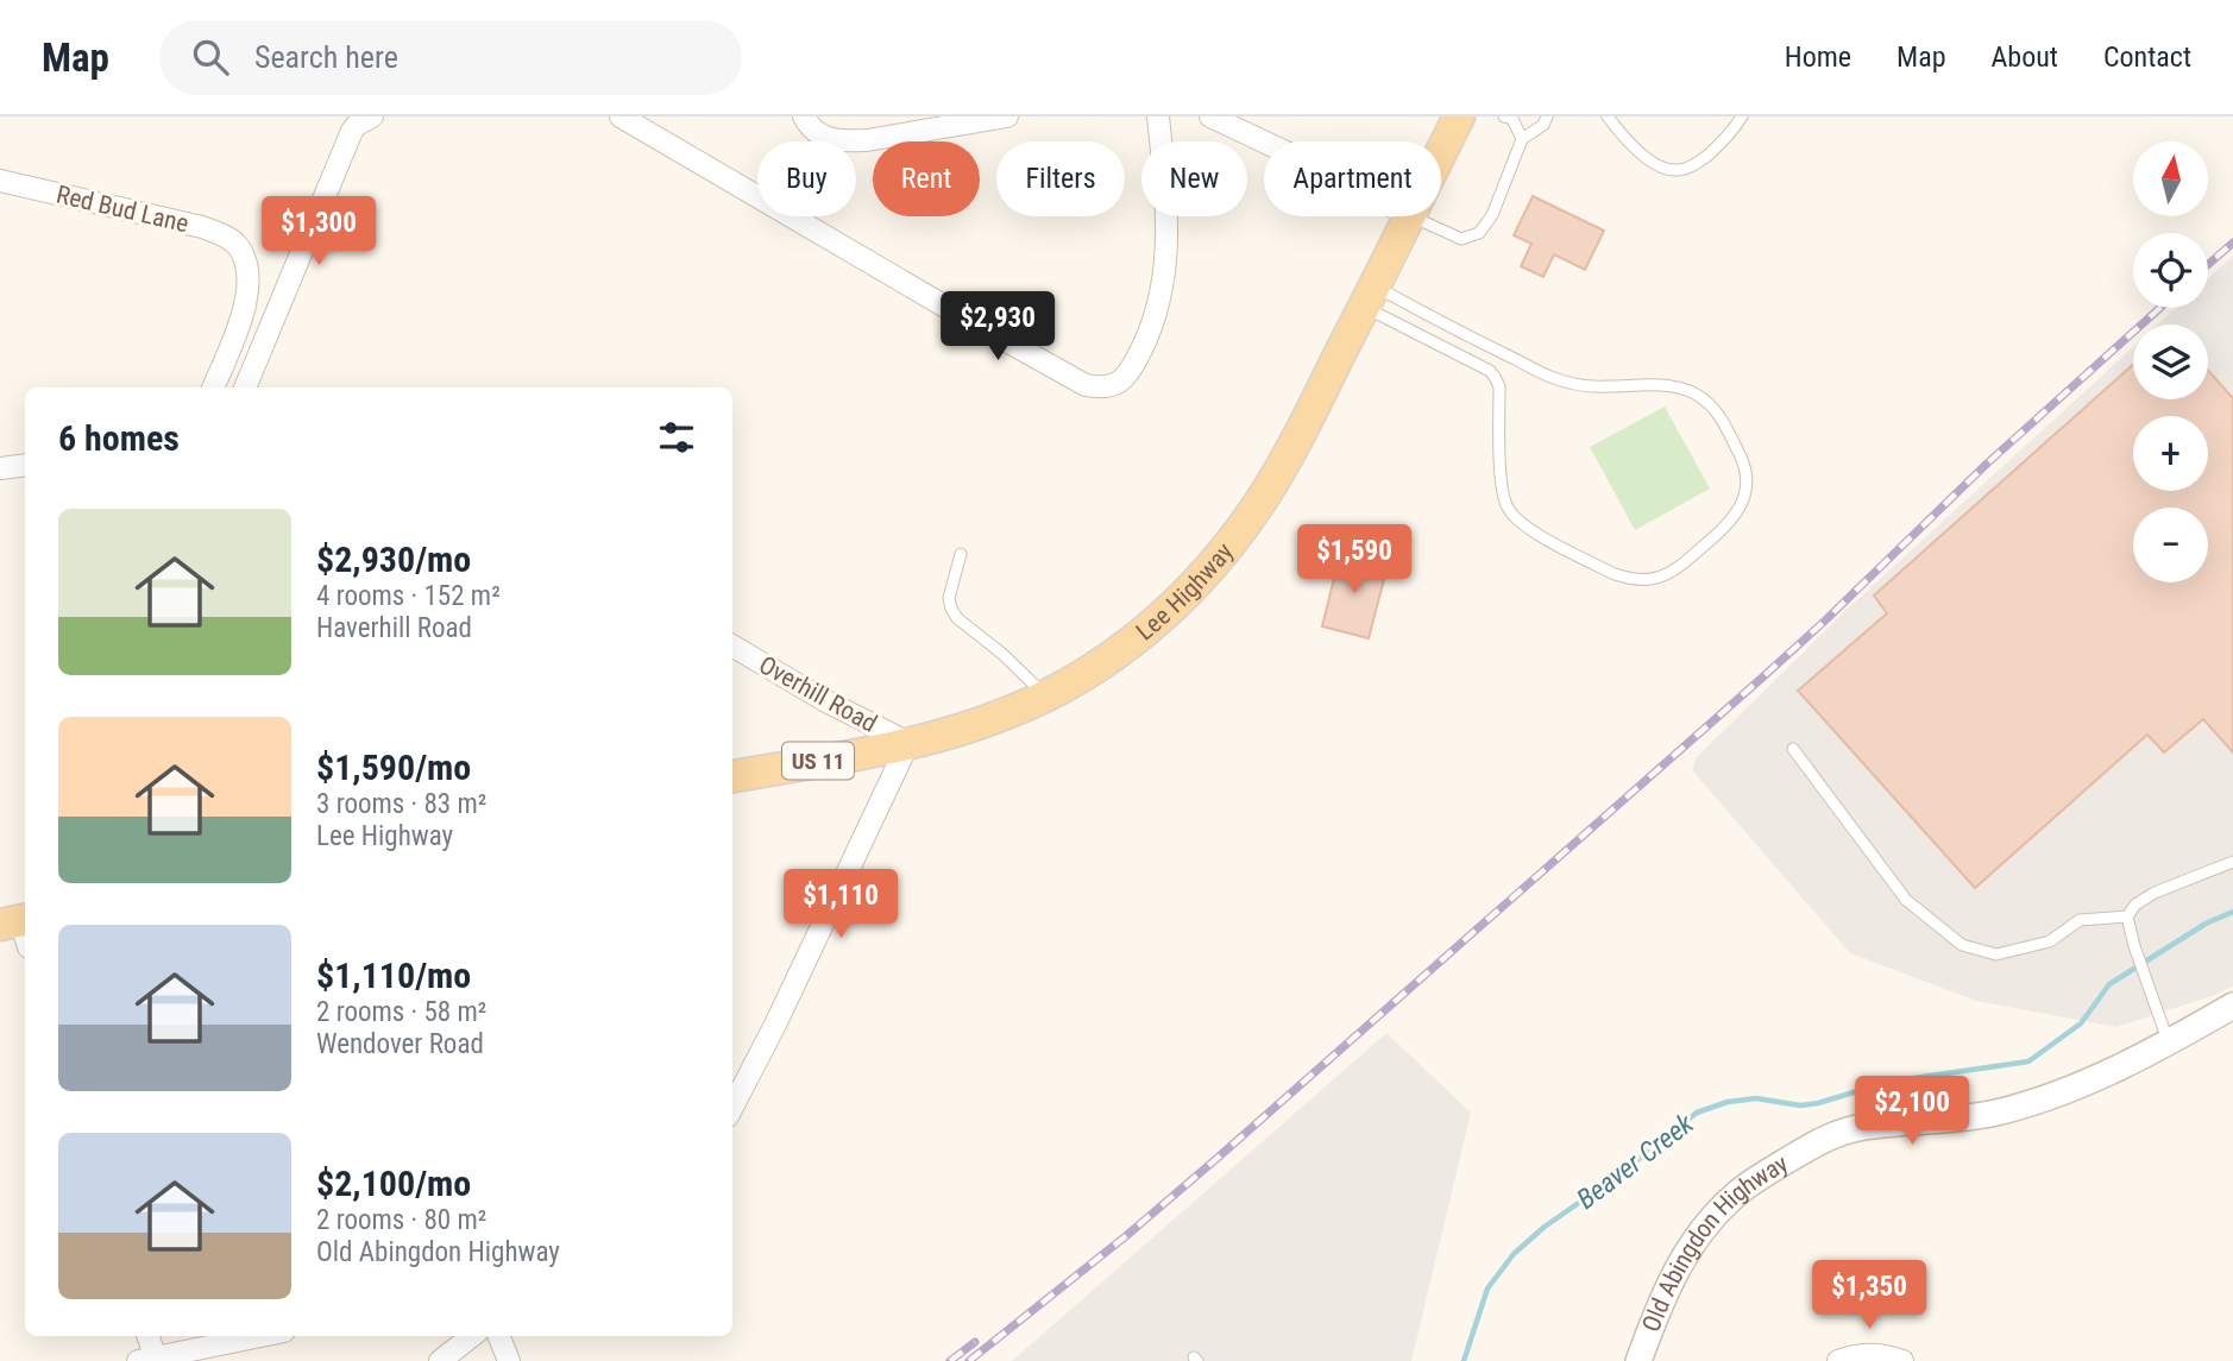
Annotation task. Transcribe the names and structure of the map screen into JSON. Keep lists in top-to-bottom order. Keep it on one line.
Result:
{"streets":{"main road":["Lee Highway","US 11"],"street":["Red Bud Lane","Overhill Road","Old Abingdon Highway"]},"crossings":[["Lee Highway","Overhill Road"]],"water":["Beaver Creek"],"north":"top","page":{"header":"Map","search":"Search here","nav":["Home","Map","About","Contact"],"map_buttons":["+","−"],"chip":["Buy","Rent","Filters","New","Apartment"],"price":["$1,300","$2,930","$1,590","$1,110","$2,100","$1,350"],"heading":"6 homes","list":[{"name":"$2,930/mo","note":"4 rooms · 152 m² · Haverhill Road"},{"name":"$1,590/mo","note":"3 rooms · 83 m² · Lee Highway"},{"name":"$1,110/mo","note":"2 rooms · 58 m² · Wendover Road"},{"name":"$2,100/mo","note":"2 rooms · 80 m² · Old Abingdon Highway"}]}}
